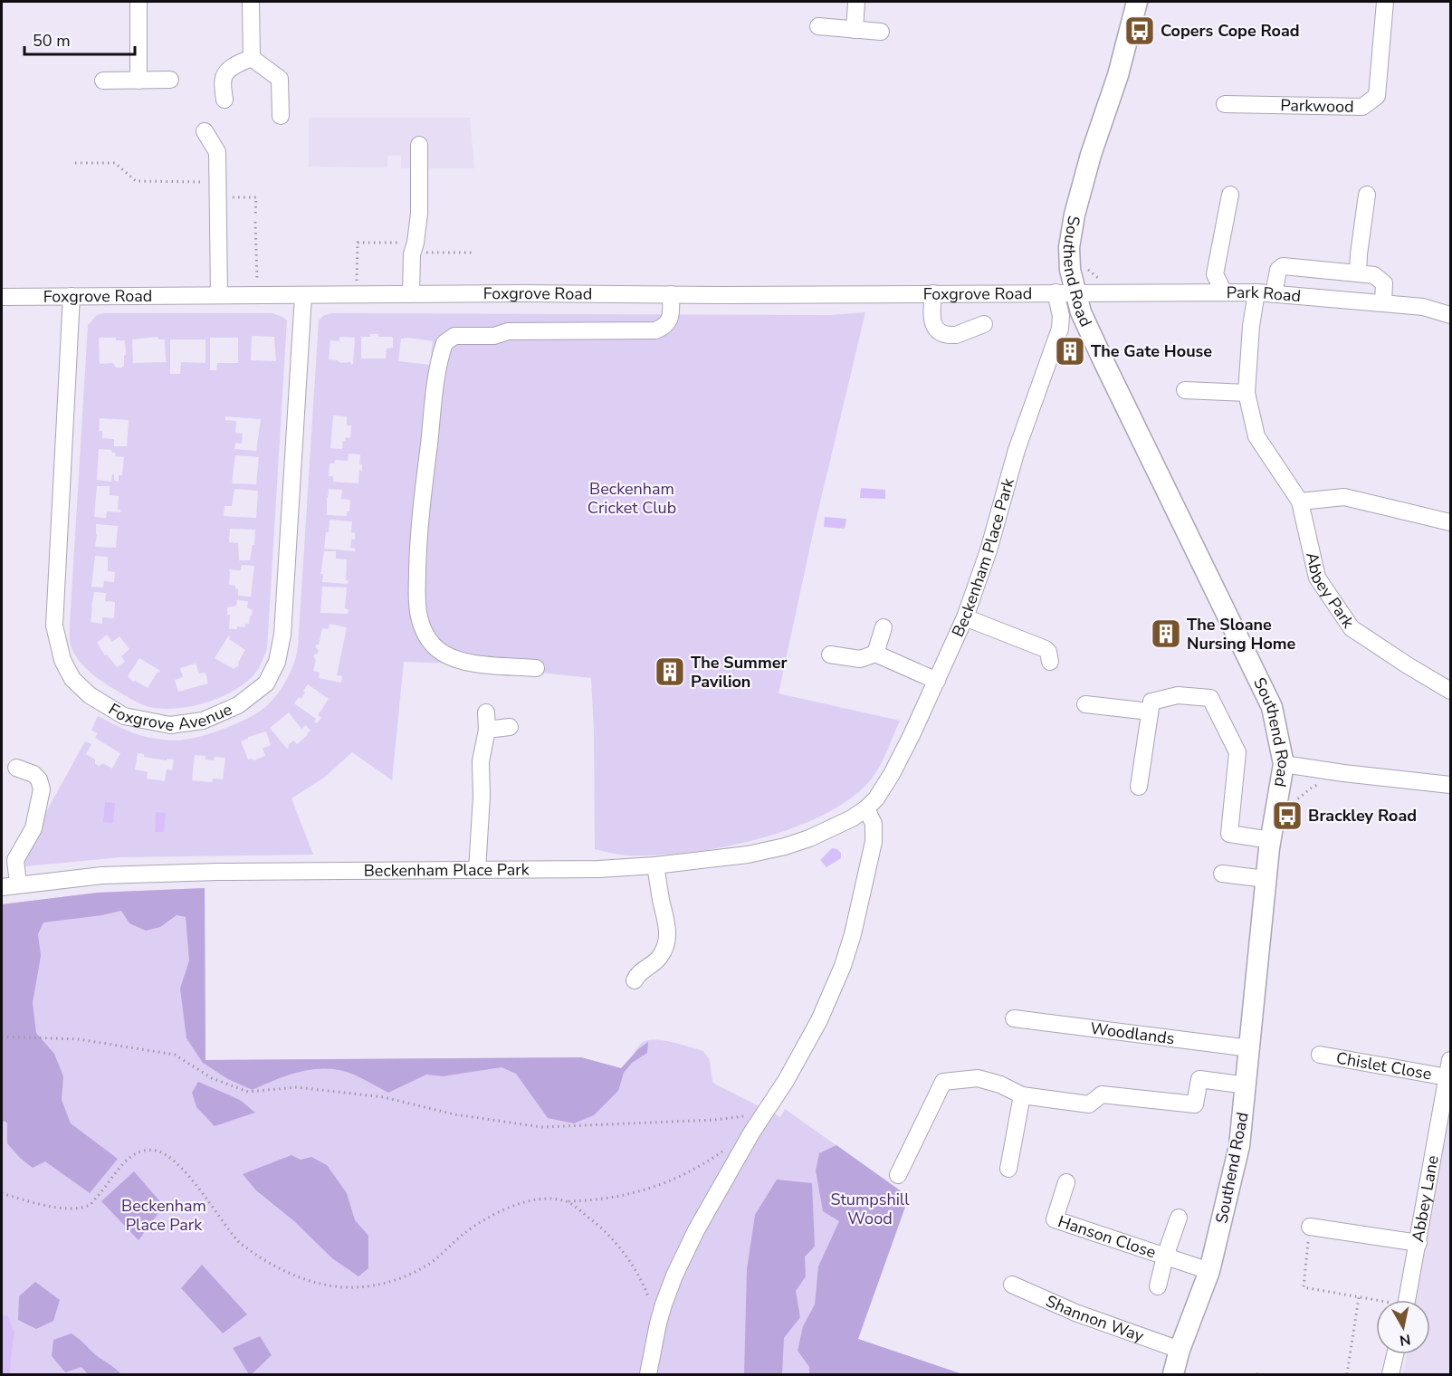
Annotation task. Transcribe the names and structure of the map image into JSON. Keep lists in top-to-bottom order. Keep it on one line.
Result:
{"streets":{"main road":["Southend Road"],"street":["Parkwood","Foxgrove Road","Park Road","Beckenham Place Park","Abbey Park","Foxgrove Avenue","Woodlands","Chislet Close","Abbey Lane","Hanson Close","Shannon Way"]},"crossings":[["Southend Road","Foxgrove Road"],["Southend Road","Park Road"],["Southend Road","Beckenham Place Park"],["Southend Road","Woodlands"],["Southend Road","Hanson Close"],["Southend Road","Shannon Way"],["Foxgrove Road","Park Road"],["Foxgrove Road","Beckenham Place Park"],["Foxgrove Road","Foxgrove Avenue"],["Park Road","Beckenham Place Park"],["Park Road","Abbey Park"],["Chislet Close","Abbey Lane"]],"parks":["Beckenham Cricket Club","Stumpshill Wood","Beckenham Place Park"],"places":{"bus stop":["Copers Cope Road","Brackley Road"],"building":["The Gate House","The Sloane Nursing Home","The Summer Pavilion"]},"scale_bar":"50 m","north":"bottom"}
